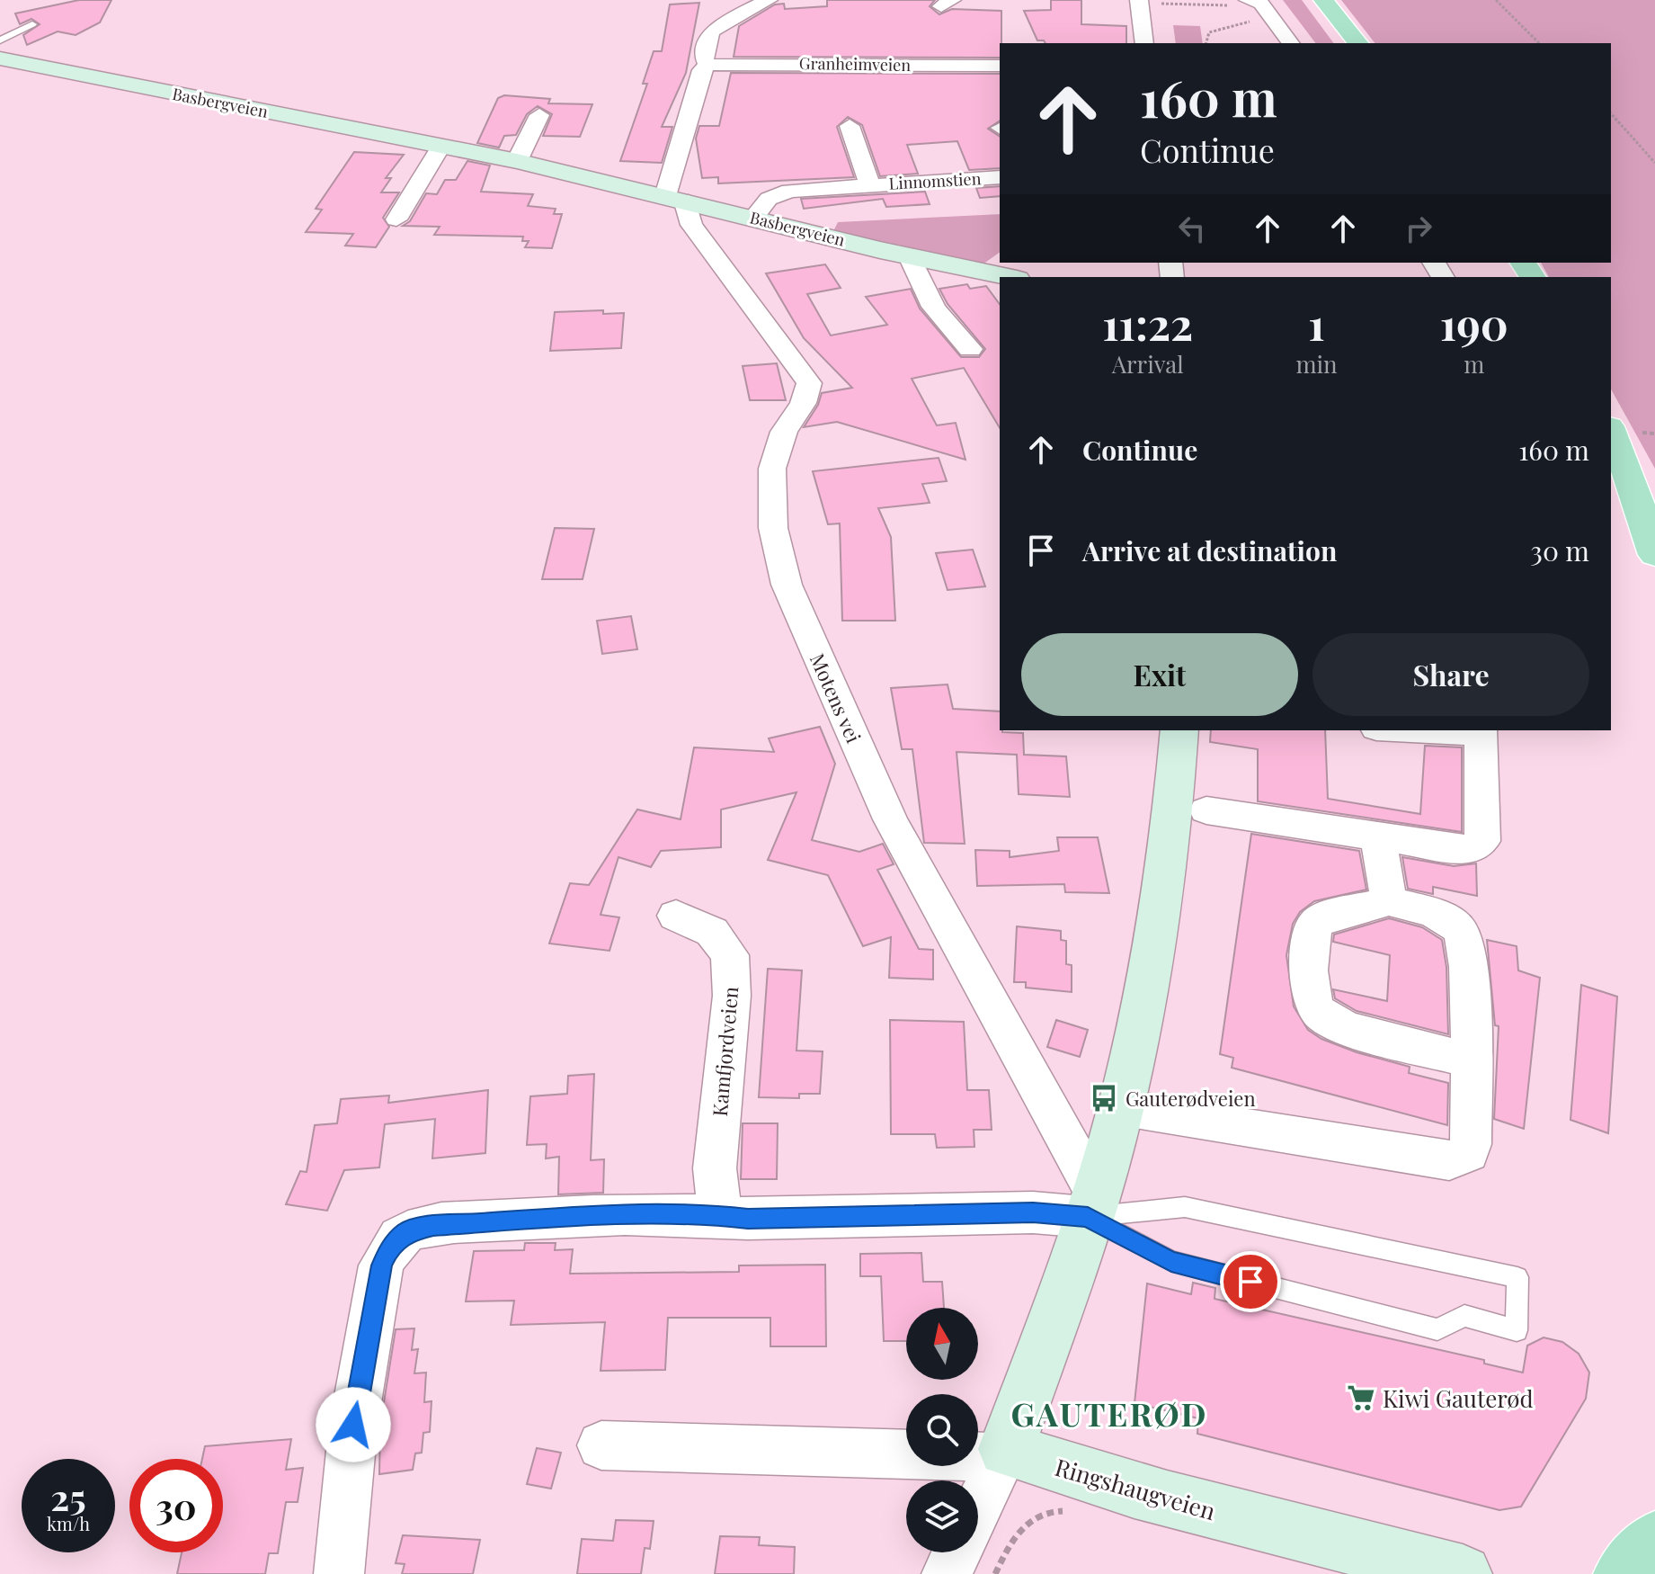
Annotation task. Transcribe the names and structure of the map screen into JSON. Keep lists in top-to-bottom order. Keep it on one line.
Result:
{"streets":{"main road":["Basbergveien","Ringshaugveien"],"street":["Granheimveien","Linnomstien","Motens vei","Kamfjordveien"]},"crossings":[["Basbergveien","Linnomstien"],["Basbergveien","Motens vei"]],"districts":["GAUTERØD"],"places":{"bus stop":["Gauterødveien"],"supermarket":["Kiwi Gauterød"]},"north":"top","page":{"turn":["160 m","Continue"],"eta":["11:22","Arrival","1","min","190","m"],"list":[{"name":"Continue","value":"160 m"},{"name":"Arrive at destination","value":"30 m"}],"buttons":["Exit","Share"],"speed":"25 km/h","limit":"30"}}
